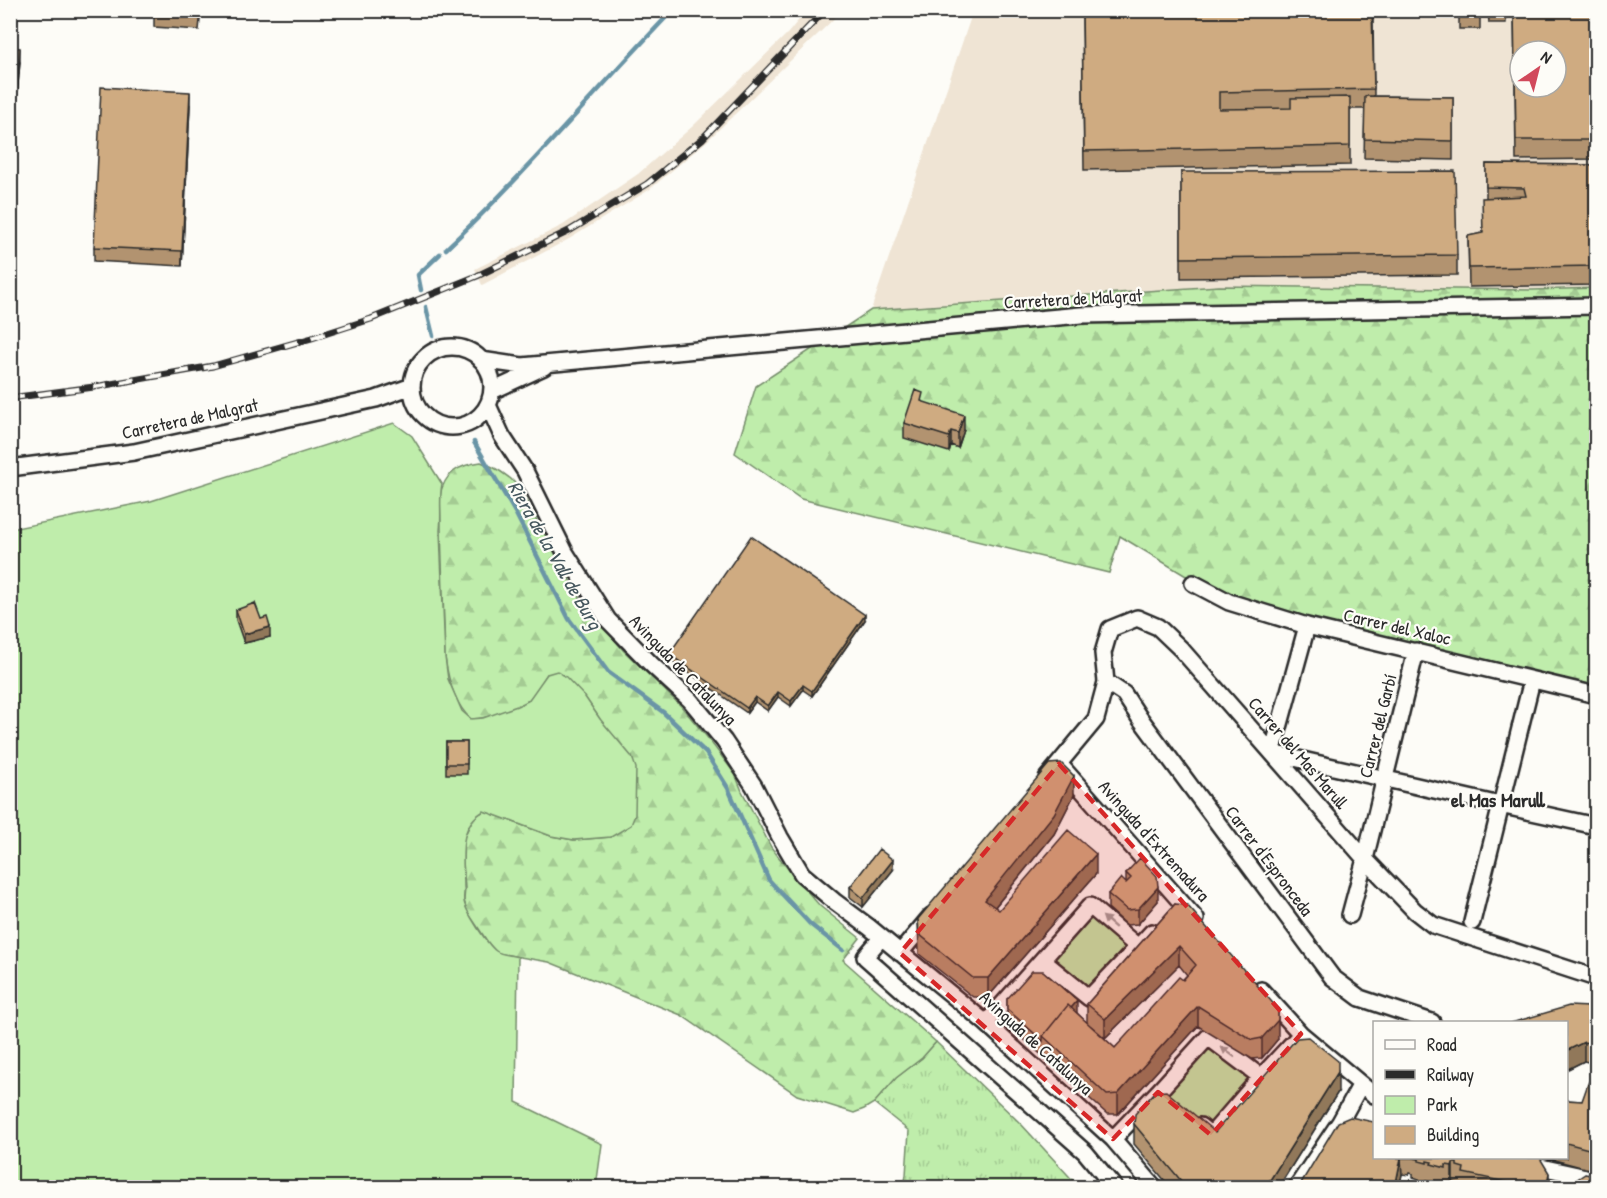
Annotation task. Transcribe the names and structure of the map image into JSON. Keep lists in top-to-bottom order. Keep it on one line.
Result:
{"streets":{"street":["Carretera de Malgrat","Carrer del Xaloc","Avinguda de Catalunya","Carrer del Garbí","Carrer del Mas Marull","Avinguda d'Extremadura","Carrer d'Espronceda"]},"crossings":[["Carretera de Malgrat","Avinguda de Catalunya"],["Carrer del Xaloc","Carrer del Garbí"],["Carrer del Garbí","Carrer del Mas Marull"],["Carrer del Mas Marull","Avinguda d'Extremadura"],["Carrer del Mas Marull","Carrer d'Espronceda"]],"districts":["el Mas Marull"],"water":["Riera de la Vall de Burg"],"legend":["Road","Railway","Park","Building"],"north":"top right"}
